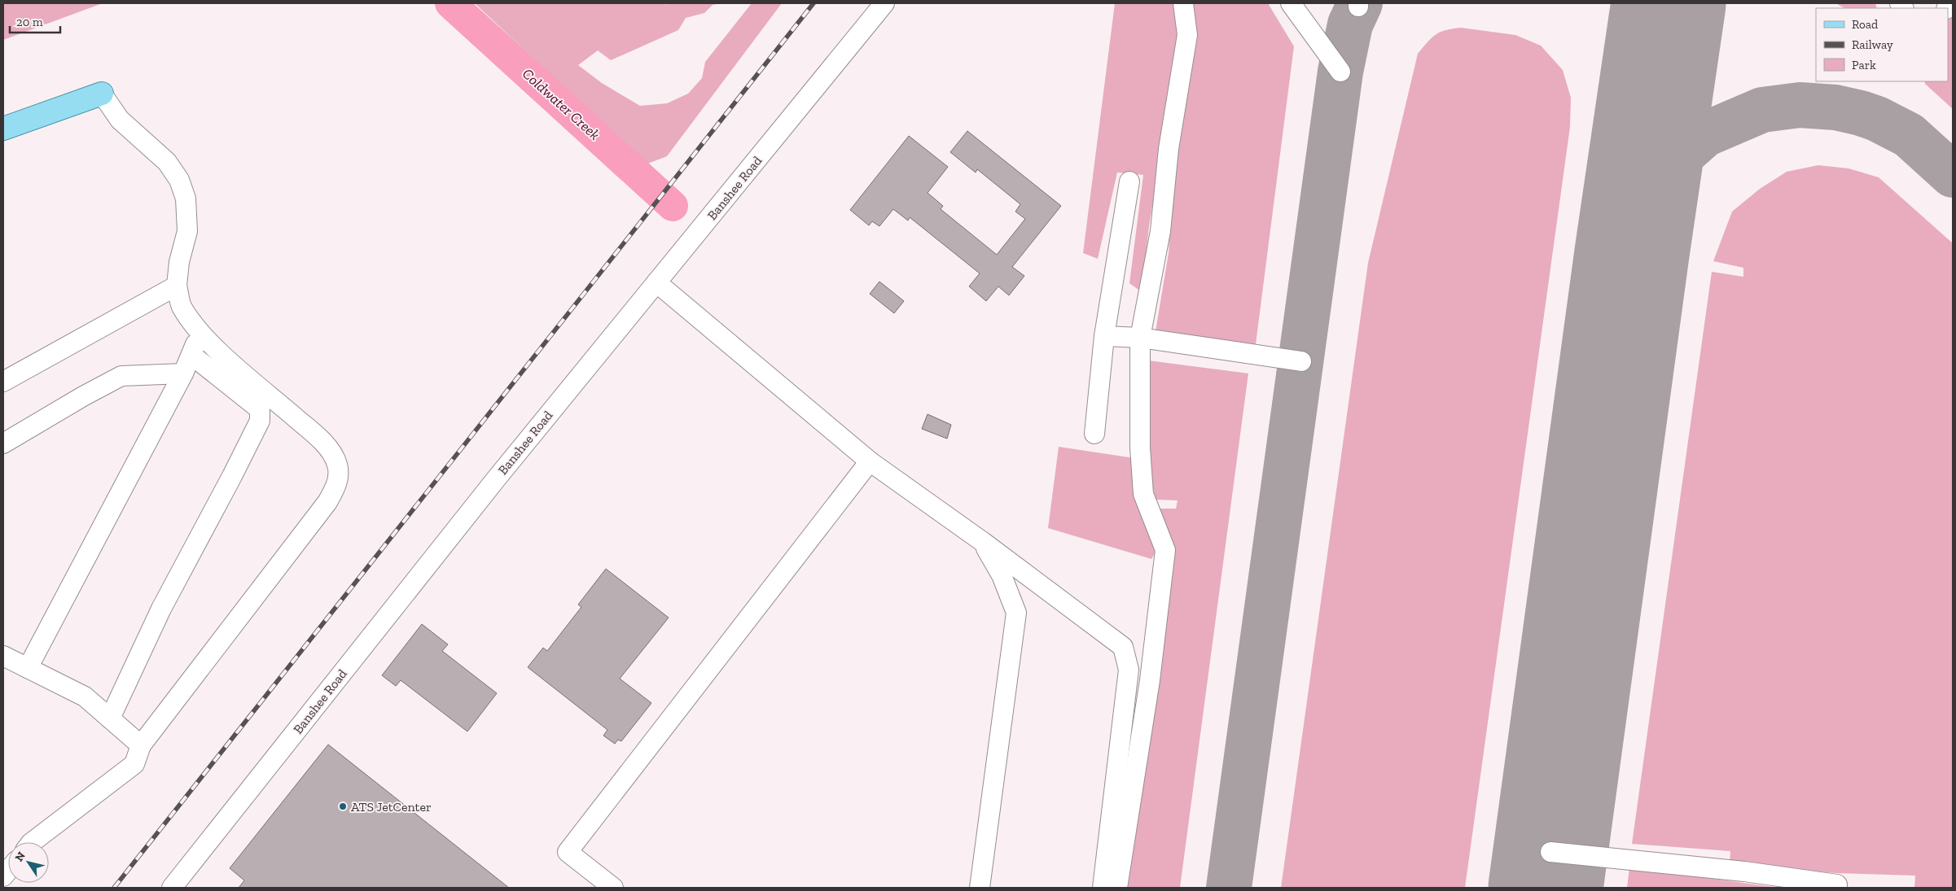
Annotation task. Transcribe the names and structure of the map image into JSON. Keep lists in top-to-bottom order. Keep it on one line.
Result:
{"streets":{"street":["Banshee Road"]},"water":["Coldwater Creek"],"places":["ATS JetCenter"],"legend":["Road","Railway","Park"],"scale_bar":"20 m","north":"top left"}
